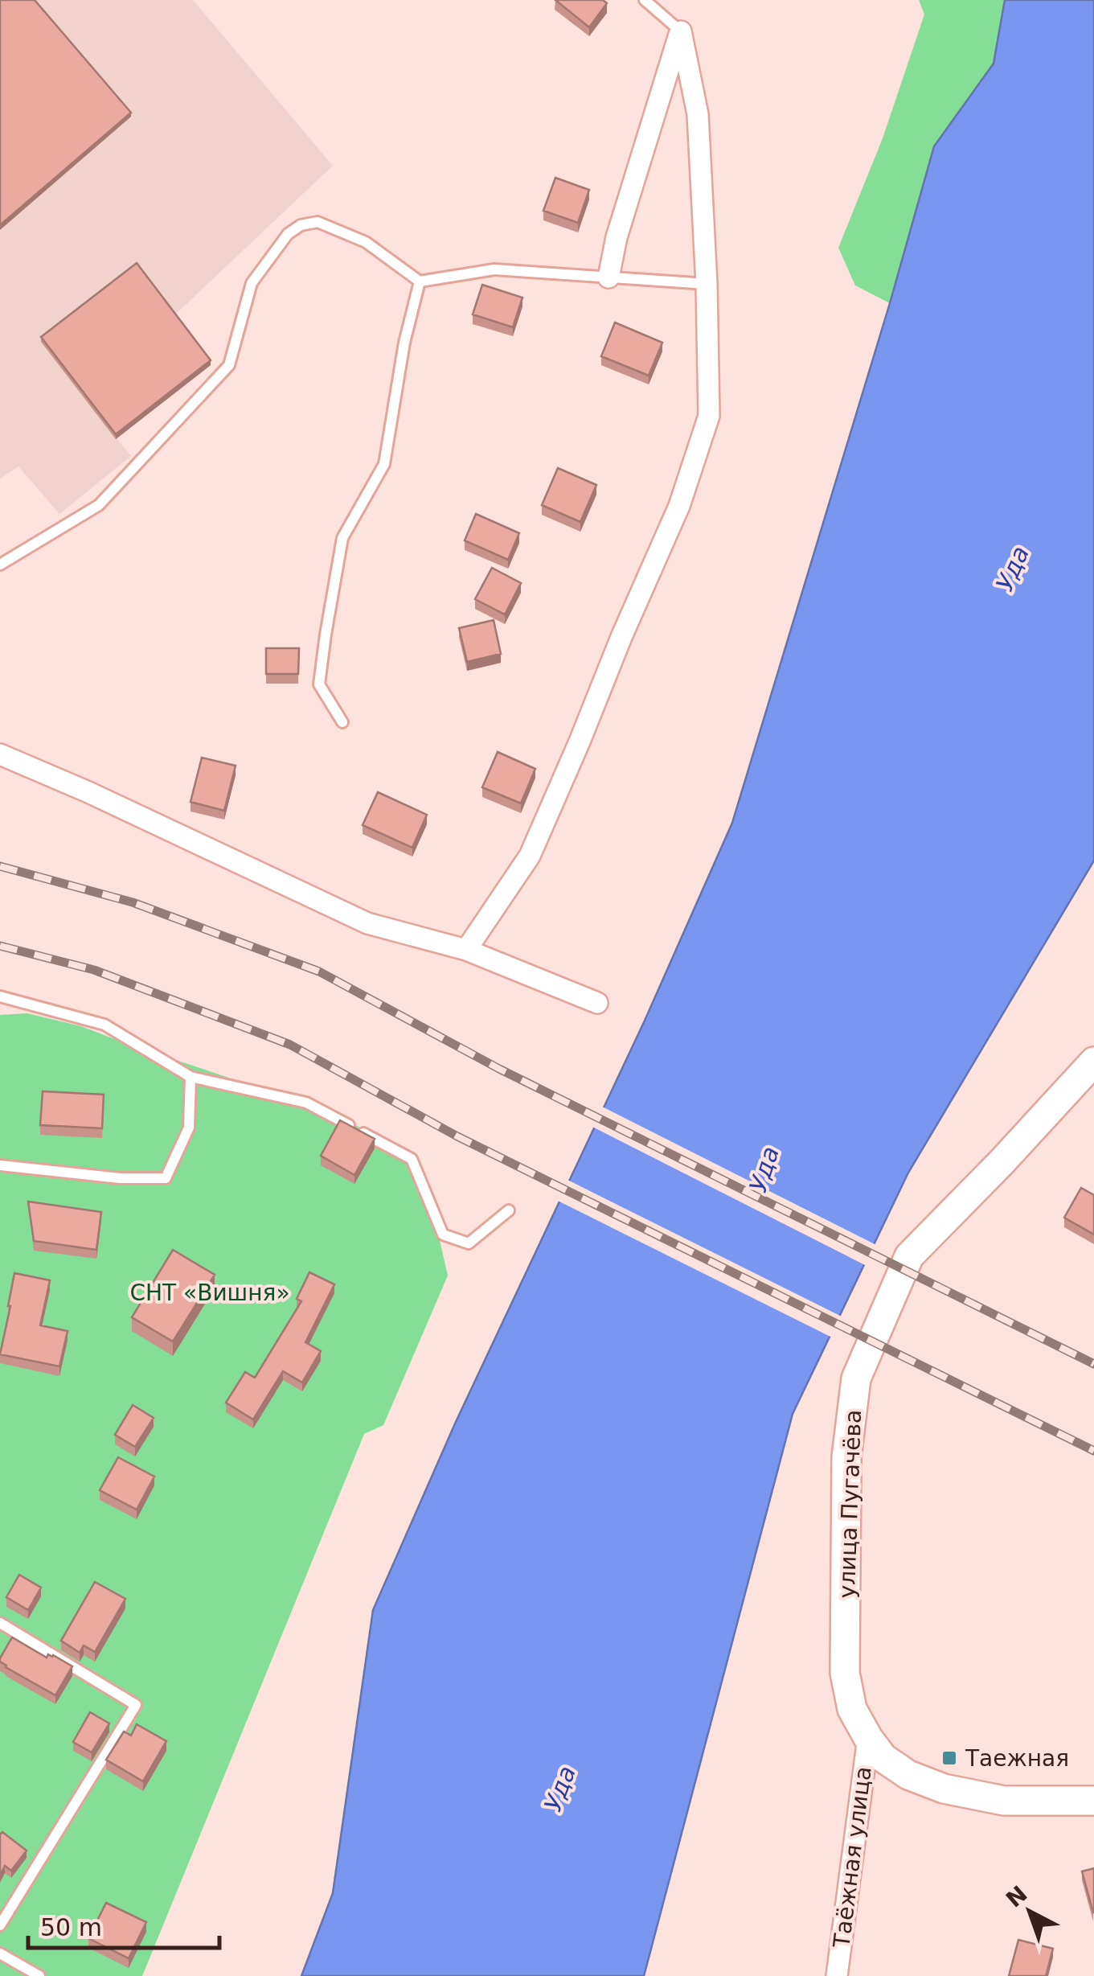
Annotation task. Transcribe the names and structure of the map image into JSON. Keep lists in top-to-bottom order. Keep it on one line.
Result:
{"streets":{"street":["улица Пугачёва","Таёжная улица"]},"crossings":[["улица Пугачёва","Таёжная улица"]],"water":["Уда"],"parks":["СНТ «Вишня»"],"places":{"transit":["Таежная"]},"scale_bar":"50 m","north":"top left"}
